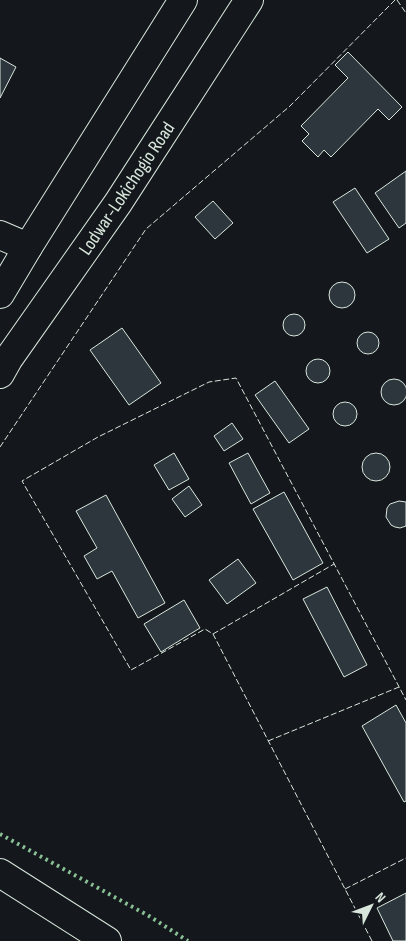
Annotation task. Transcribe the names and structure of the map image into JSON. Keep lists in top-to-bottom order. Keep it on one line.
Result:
{"streets":{"main road":["Lodwar-Lokichogio Road"]},"north":"top right"}
